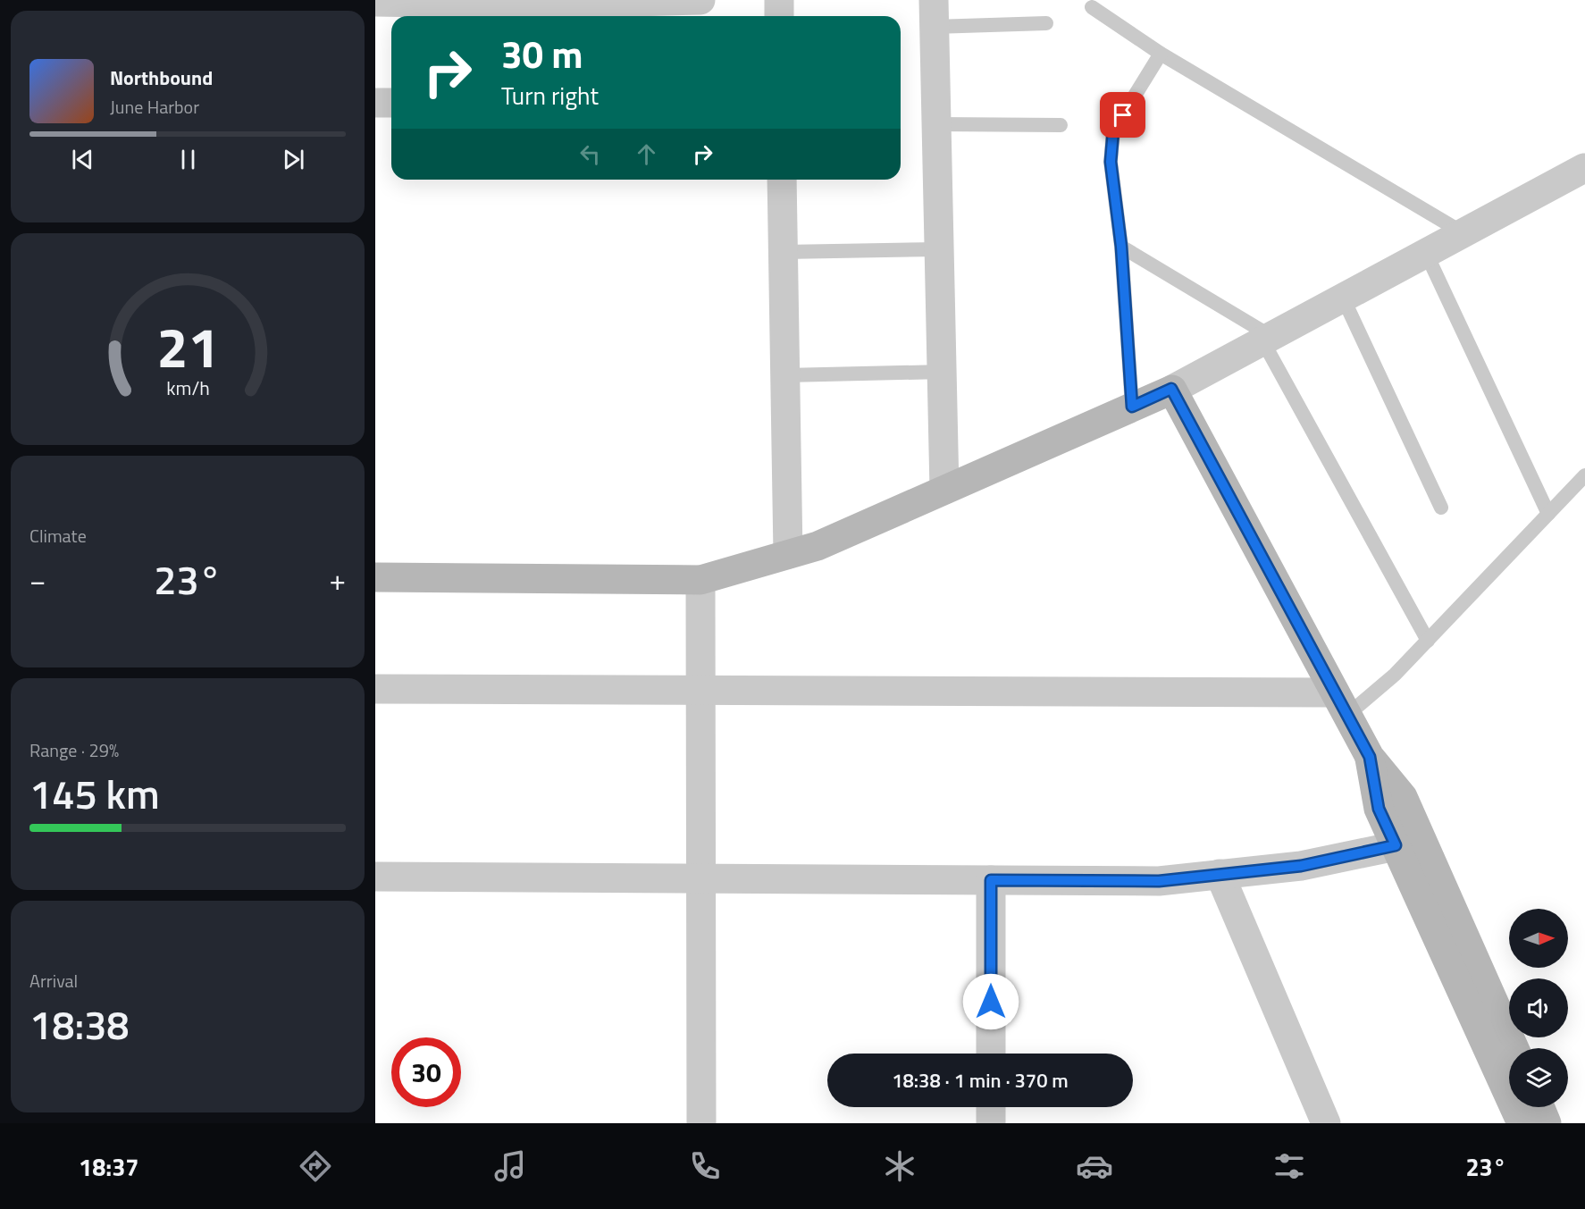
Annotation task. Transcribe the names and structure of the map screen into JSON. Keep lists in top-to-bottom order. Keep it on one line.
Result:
{"north":"right","page":{"turn":["30 m","Turn right"],"song":["Northbound","June Harbor"],"tile":["Climate",["Range · 29%","145 km"],["Arrival","18:38"]],"heat":["−","23°","+"],"limit":"30","trip":"18:38 · 1 min · 370 m","tabs":["18:37","23°"],"gauge":["21","km/h"]}}
